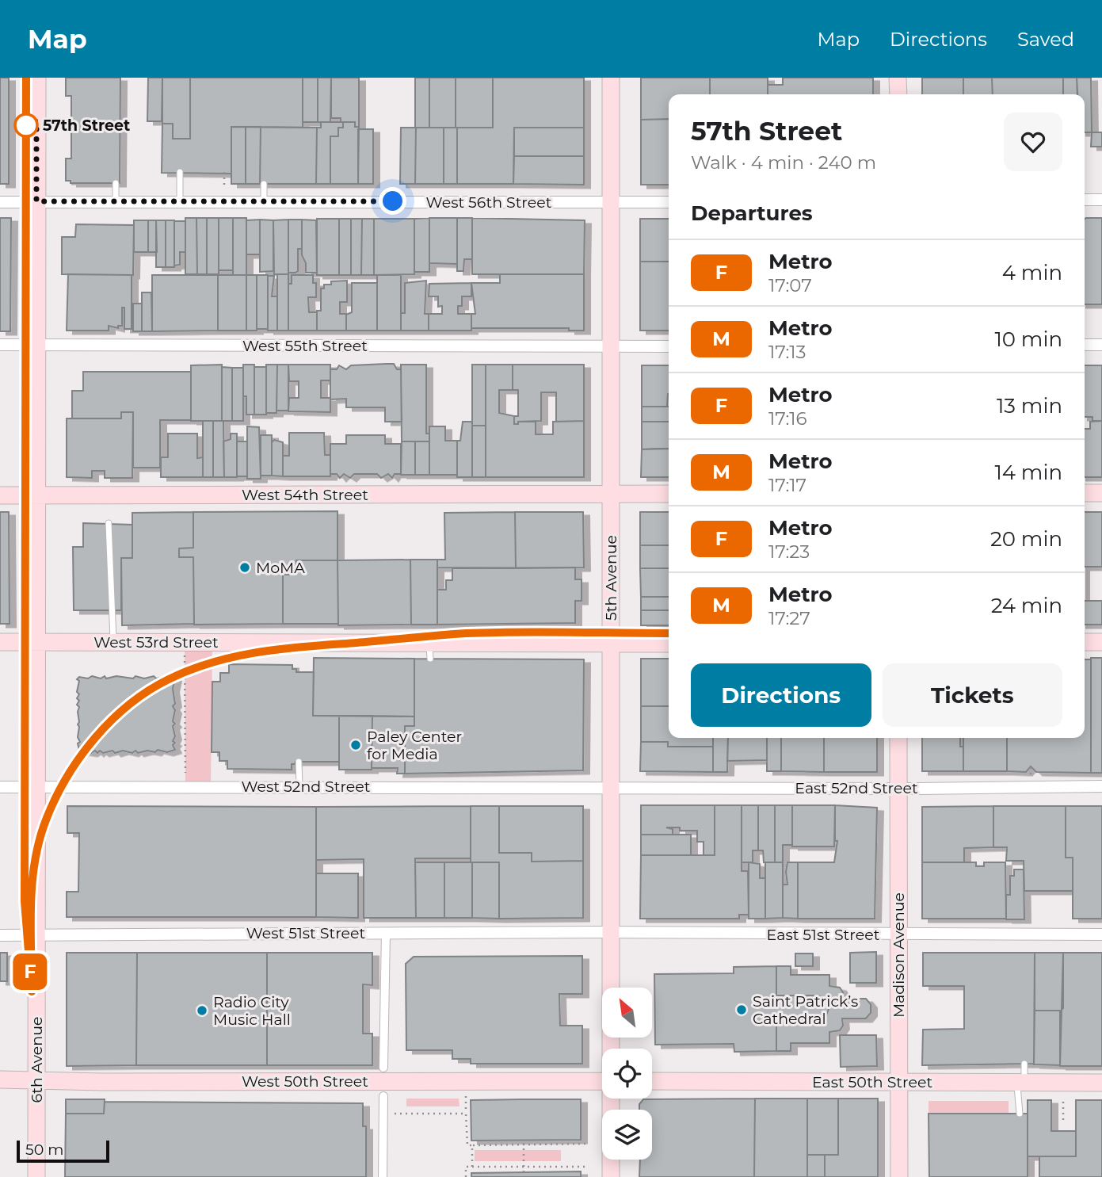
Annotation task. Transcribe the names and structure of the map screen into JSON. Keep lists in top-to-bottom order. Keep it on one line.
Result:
{"streets":{"main road":["West 54th Street","5th Avenue","West 53rd Street","Madison Avenue","6th Avenue","West 50th Street","East 50th Street"],"street":["West 56th Street","West 55th Street","West 52nd Street","East 52nd Street","West 51st Street","East 51st Street"]},"crossings":[["West 56th Street","5th Avenue"],["West 56th Street","6th Avenue"],["West 55th Street","5th Avenue"],["West 55th Street","6th Avenue"],["West 54th Street","5th Avenue"],["West 54th Street","6th Avenue"],["5th Avenue","West 53rd Street"],["5th Avenue","West 52nd Street"],["5th Avenue","East 52nd Street"],["5th Avenue","West 51st Street"],["5th Avenue","East 51st Street"],["West 53rd Street","6th Avenue"],["West 52nd Street","East 52nd Street"],["West 52nd Street","6th Avenue"],["East 52nd Street","Madison Avenue"],["West 51st Street","East 51st Street"],["West 51st Street","6th Avenue"],["East 51st Street","Madison Avenue"],["Madison Avenue","East 50th Street"],["6th Avenue","West 50th Street"]],"places":["57th Street","MoMA","Paley Center for Media","Saint Patrick’s Cathedral","Radio City Music Hall"],"lines":["metro line F"],"scale_bar":"50 m","north":"top left","page":{"header":"Map","nav":["Map","Directions","Saved"],"on_map":"F","heading":[["57th Street","Walk · 4 min · 240 m"],"Departures"],"list":[{"mark":"F","name":"Metro","note":"17:07","value":"4 min"},{"mark":"M","name":"Metro","note":"17:13","value":"10 min"},{"mark":"F","name":"Metro","note":"17:16","value":"13 min"},{"mark":"M","name":"Metro","note":"17:17","value":"14 min"},{"mark":"F","name":"Metro","note":"17:23","value":"20 min"},{"mark":"M","name":"Metro","note":"17:27","value":"24 min"}],"buttons":["Directions","Tickets"],"scale":"50 m"}}
